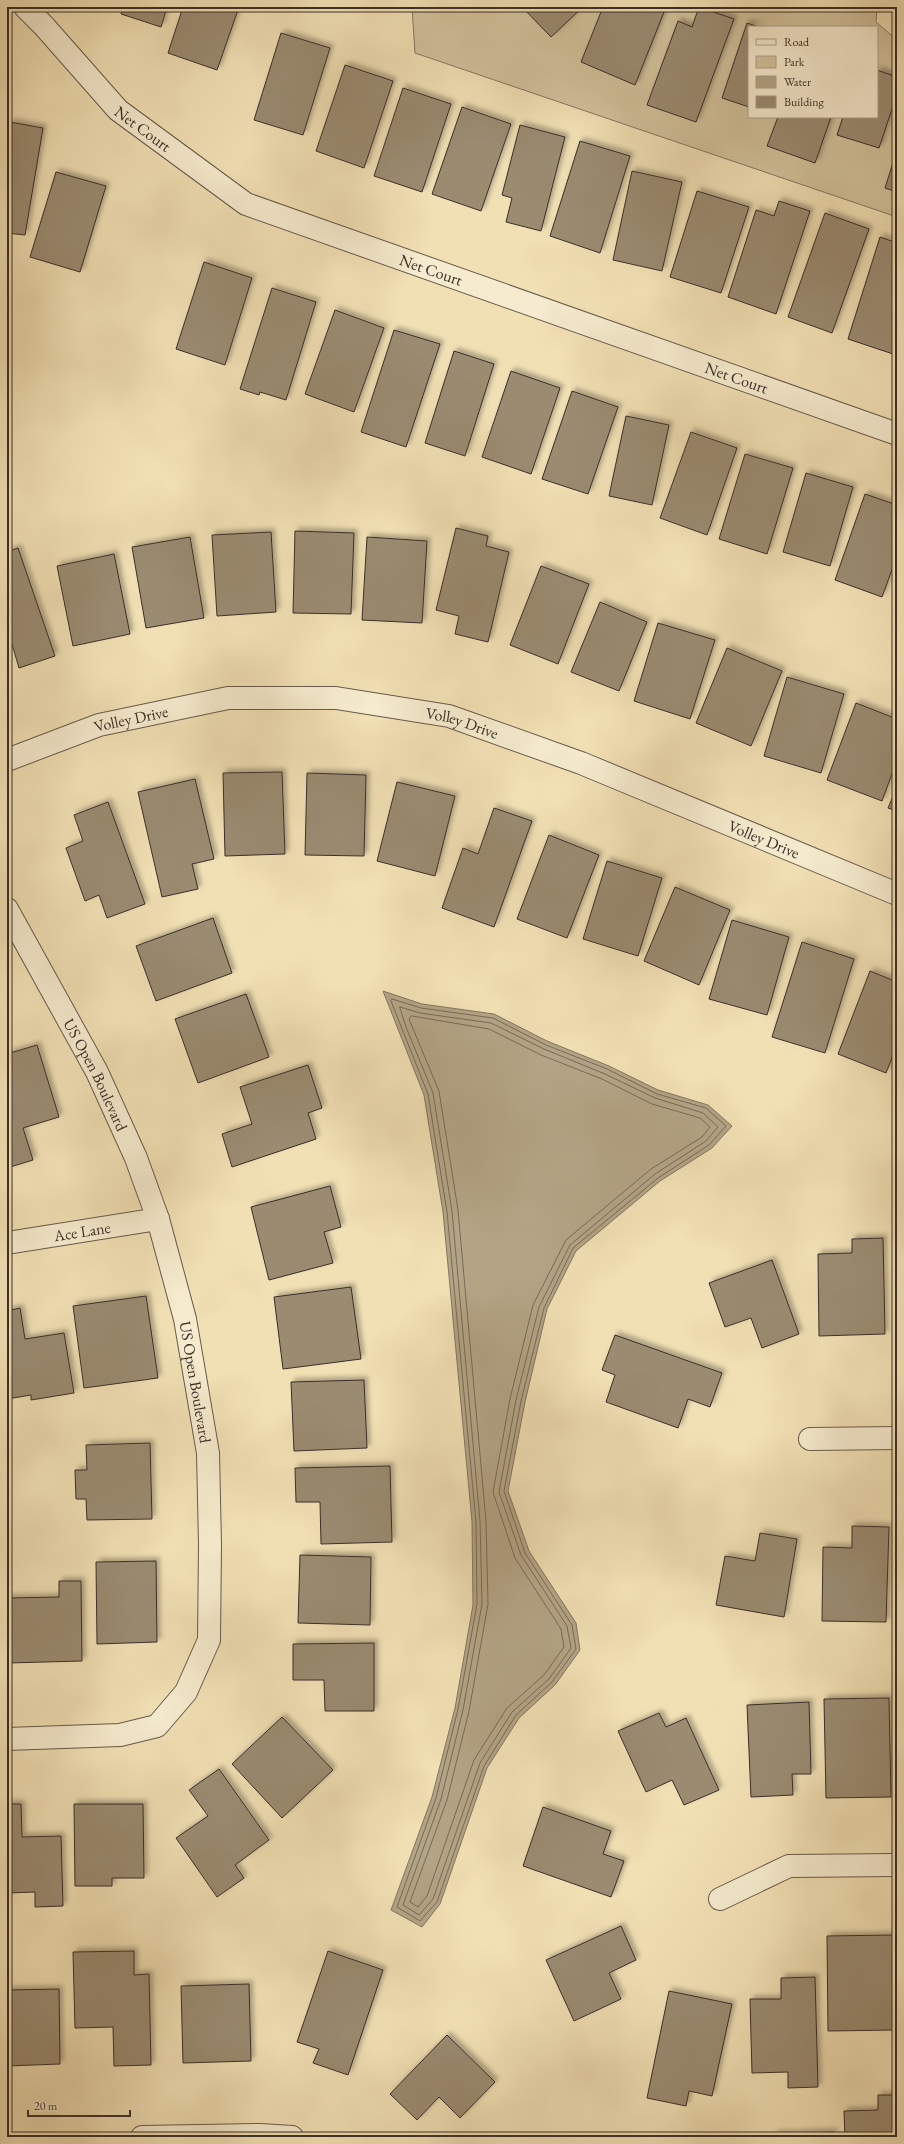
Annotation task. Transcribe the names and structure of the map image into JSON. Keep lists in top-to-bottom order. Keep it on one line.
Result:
{"streets":{"street":["Net Court","Volley Drive","US Open Boulevard","Ace Lane"]},"crossings":[["US Open Boulevard","Ace Lane"]],"legend":["Road","Park","Water","Building"],"scale_bar":"20 m"}
